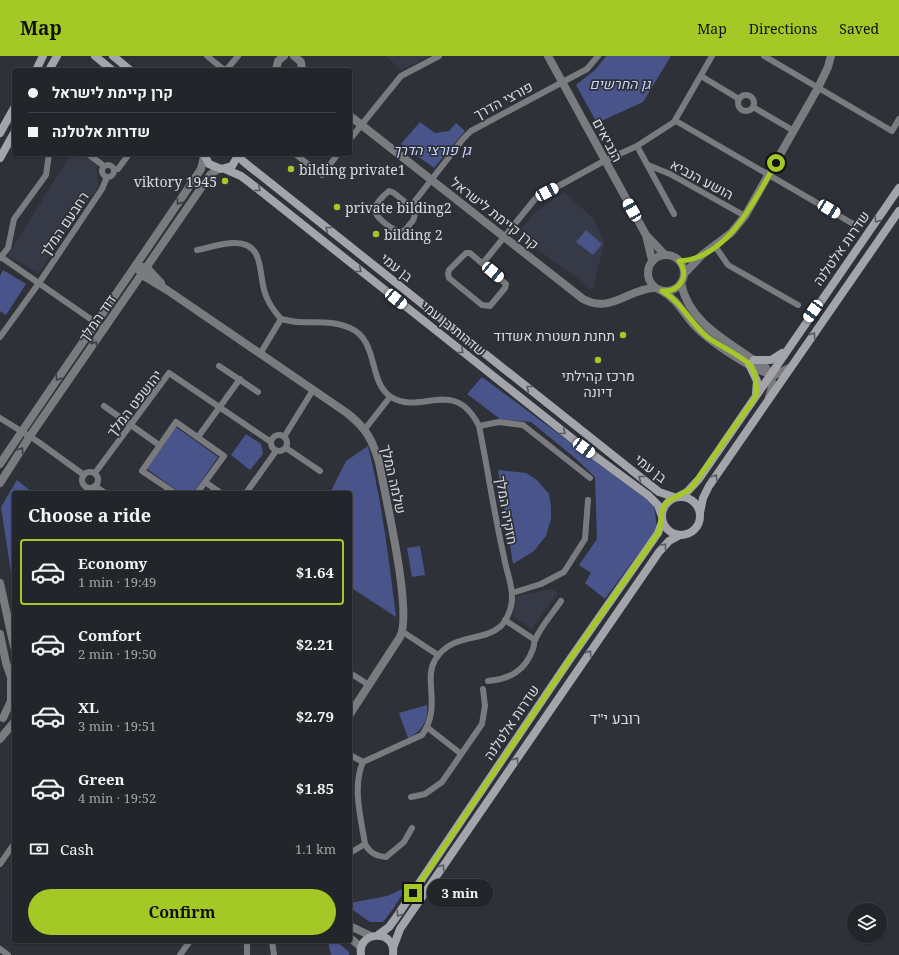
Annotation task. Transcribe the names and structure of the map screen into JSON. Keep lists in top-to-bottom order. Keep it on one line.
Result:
{"streets":{"main road":["שדרות אלטלנה","בן עמי","שדרות בן עמי"],"street":["פורצי הדרך","הנביאים","הושע הנביא","קרן קיימת לישראל","רחבעם המלך","דוד המלך","יהושפט המלך","שלמה המלך","חזקיה המלך"]},"crossings":[["פורצי הדרך","הנביאים"],["פורצי הדרך","קרן קיימת לישראל"],["הנביאים","קרן קיימת לישראל"],["שדרות אלטלנה","בן עמי"],["שדרות אלטלנה","שדרות בן עמי"],["בן עמי","שדרות בן עמי"],["דוד המלך","שדרות בן עמי"],["דוד המלך","שלמה המלך"]],"one_way":["בן עמי","שדרות בן עמי"],"districts":["רובע י\"ד"],"parks":["גן החרשים","גן פורצי הדרך"],"places":["bilding private1","viktory 1945","private bilding2","bilding 2","תחנת משטרת אשדוד","מרכז קהילתי דיונה"],"page":{"header":"Map","nav":["Map","Directions","Saved"],"banner":["קרן קיימת לישראל","שדרות אלטלנה"],"heading":"Choose a ride","list":[{"name":"Economy","note":"1 min · 19:49","value":"$1.64"},{"name":"Comfort","note":"2 min · 19:50","value":"$2.21"},{"name":"XL","note":"3 min · 19:51","value":"$2.79"},{"name":"Green","note":"4 min · 19:52","value":"$1.85"}],"pay":["Cash","1.1 km"],"bubble":"3 min","buttons":"Confirm"}}
